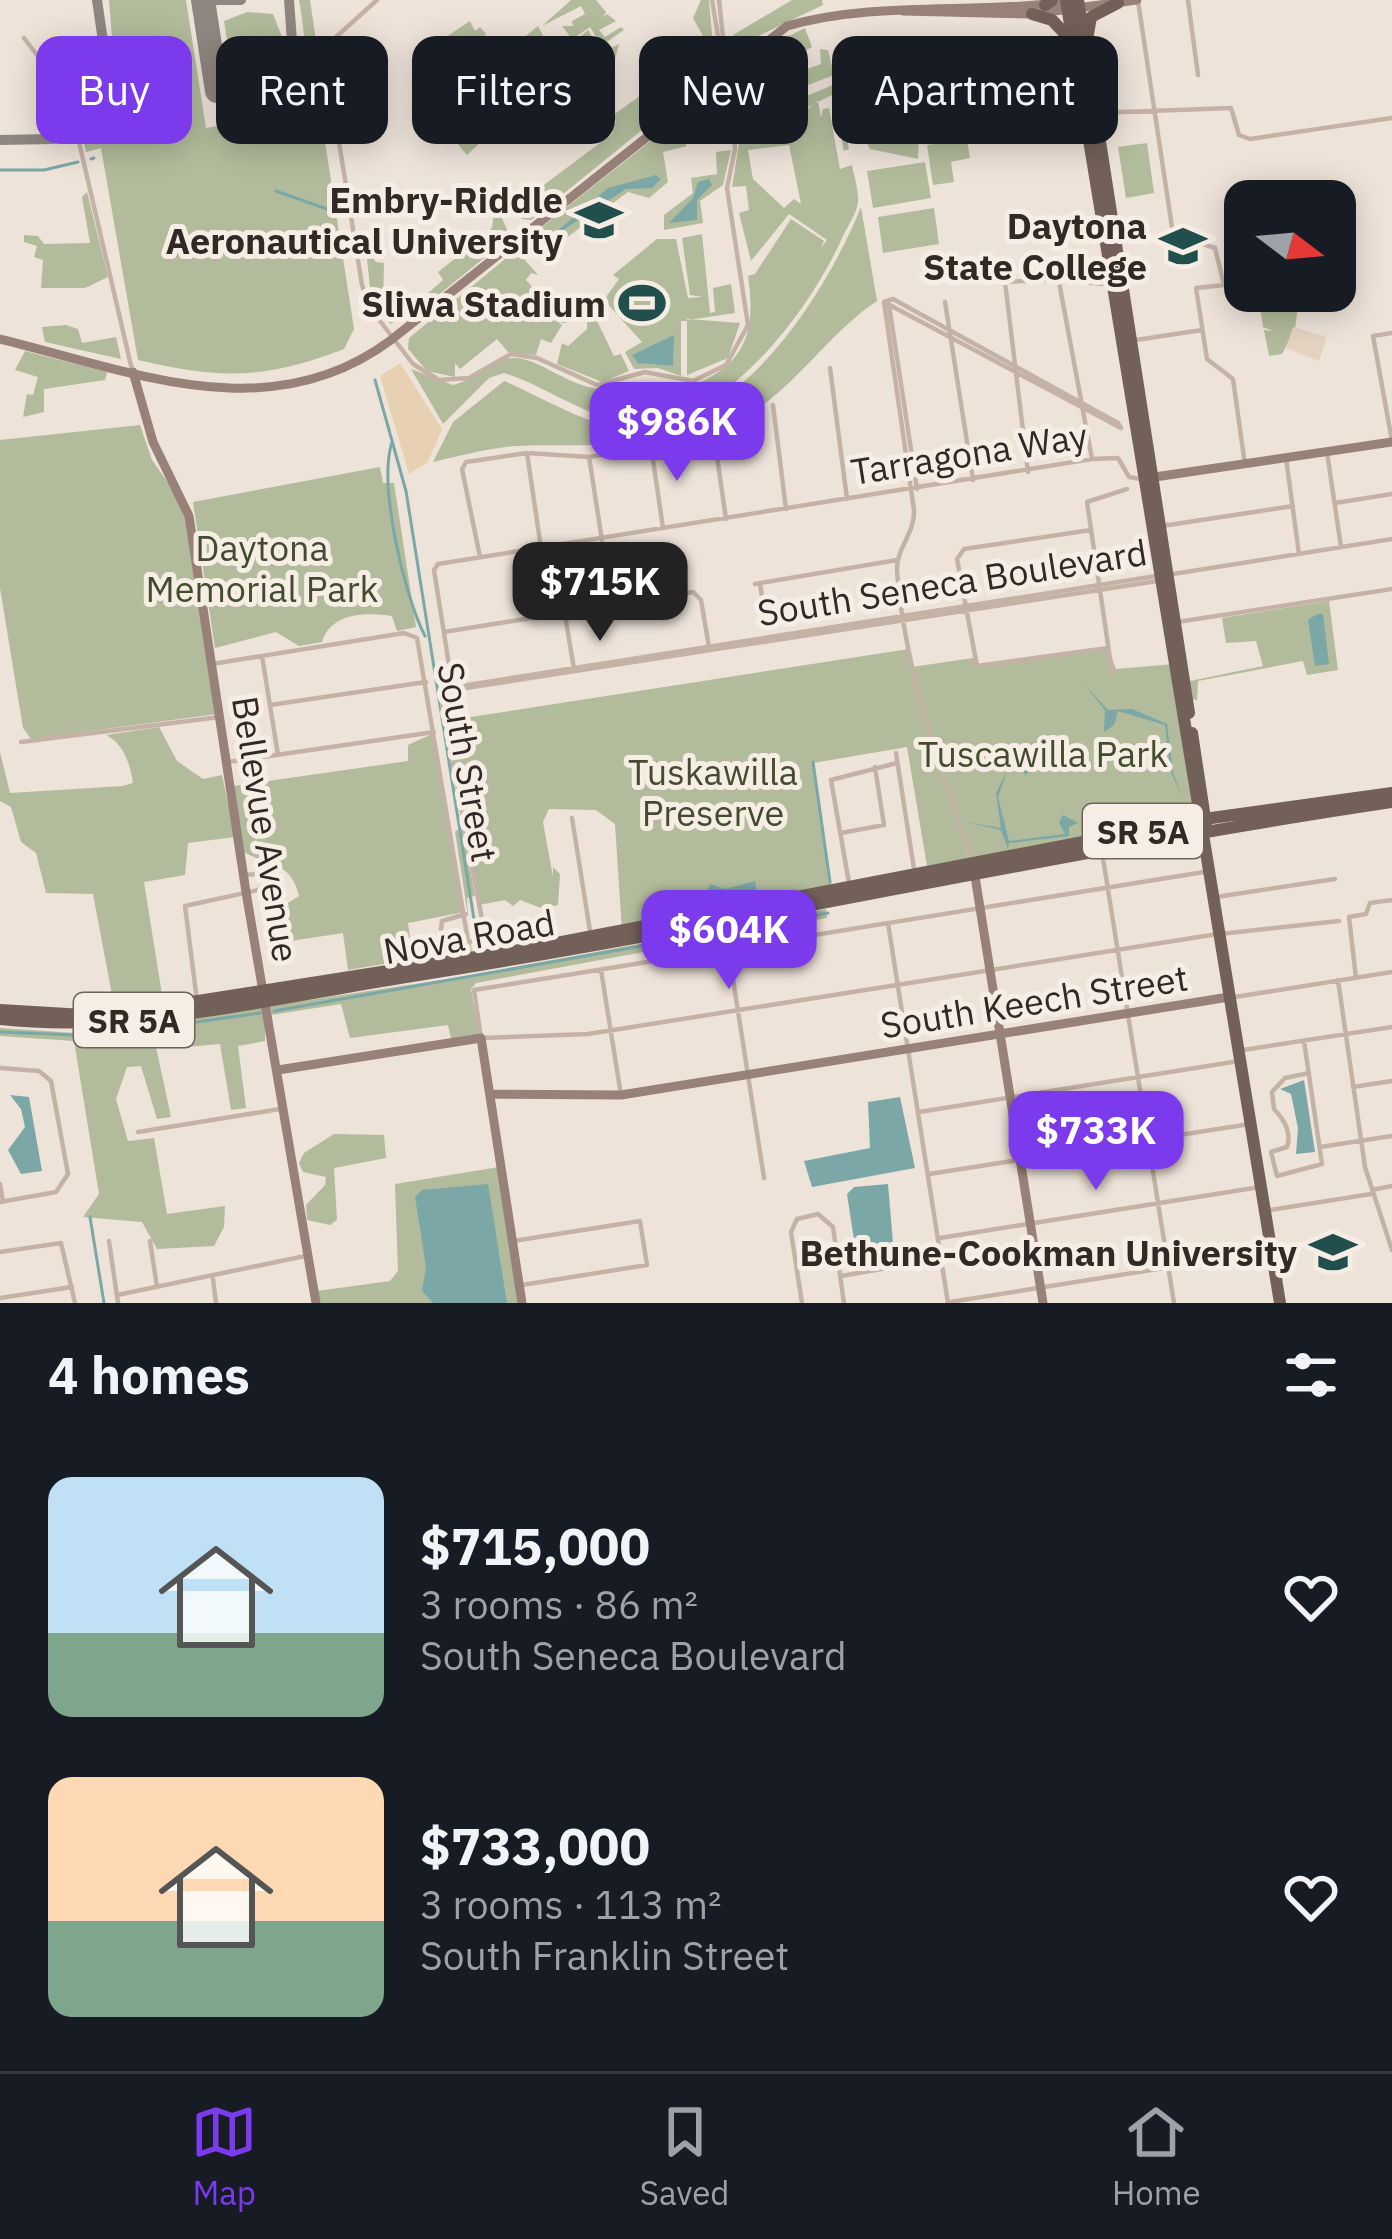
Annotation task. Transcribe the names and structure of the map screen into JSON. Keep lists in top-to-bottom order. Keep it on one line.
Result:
{"streets":{"main road":["SR 5A","Nova Road"],"street":["Tarragona Way","South Seneca Boulevard","South Street","Bellevue Avenue","South Keech Street"]},"crossings":[["South Street","Nova Road"],["Bellevue Avenue","SR 5A"],["Bellevue Avenue","Nova Road"],["SR 5A","Nova Road"]],"parks":["Daytona Memorial Park","Tuscawilla Park","Tuskawilla Preserve"],"places":{"school or university":["Embry-Riddle Aeronautical University","Daytona State College","Bethune-Cookman University"],"sports":["Sliwa Stadium"]},"north":"right","page":{"chip":["Buy","Rent","Filters","New","Apartment"],"price":["$986K","$715K","$604K","$733K"],"heading":"4 homes","list":[{"name":"$715,000","note":"3 rooms · 86 m² · South Seneca Boulevard"},{"name":"$733,000","note":"3 rooms · 113 m² · South Franklin Street"}],"tabs":["Map","Saved","Home"]}}
